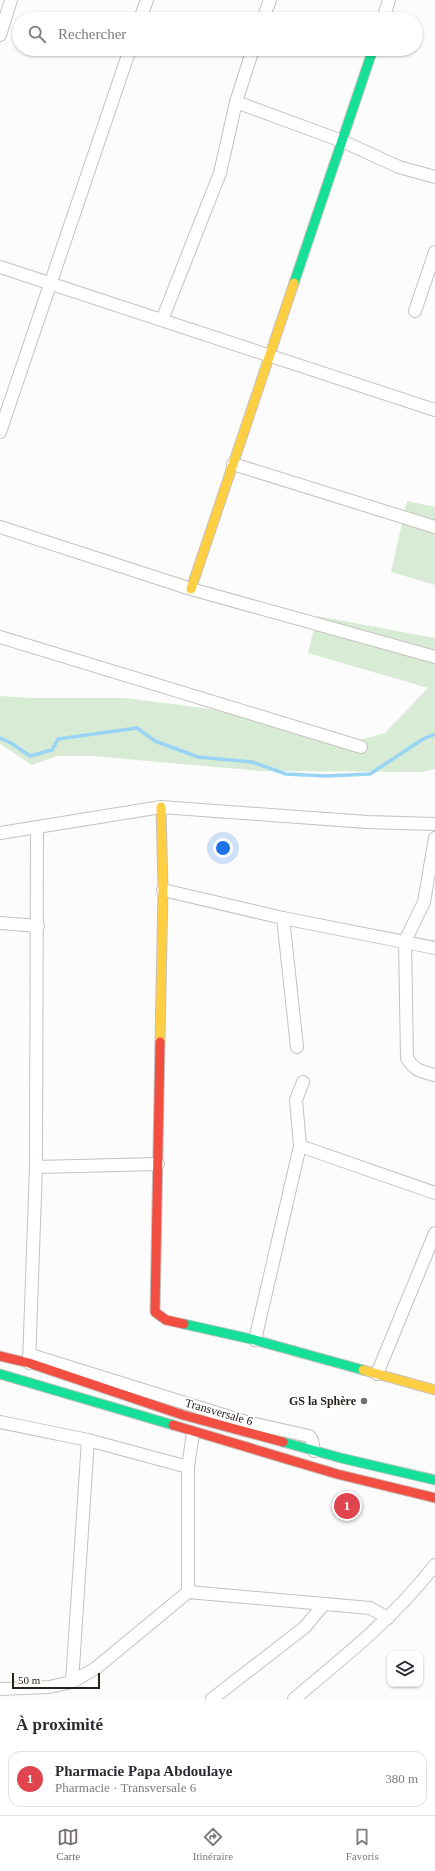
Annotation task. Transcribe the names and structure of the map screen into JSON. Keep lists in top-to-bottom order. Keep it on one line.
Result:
{"places":["GS la Sphère"],"scale_bar":"50 m","page":{"search":"Rechercher","pins":"1","scale":"50 m","heading":"À proximité","list":[{"mark":"1","name":"Pharmacie Papa Abdoulaye","note":"Pharmacie · Transversale 6","value":"380 m"}],"nav":["Carte","Itinéraire","Favoris"]}}
